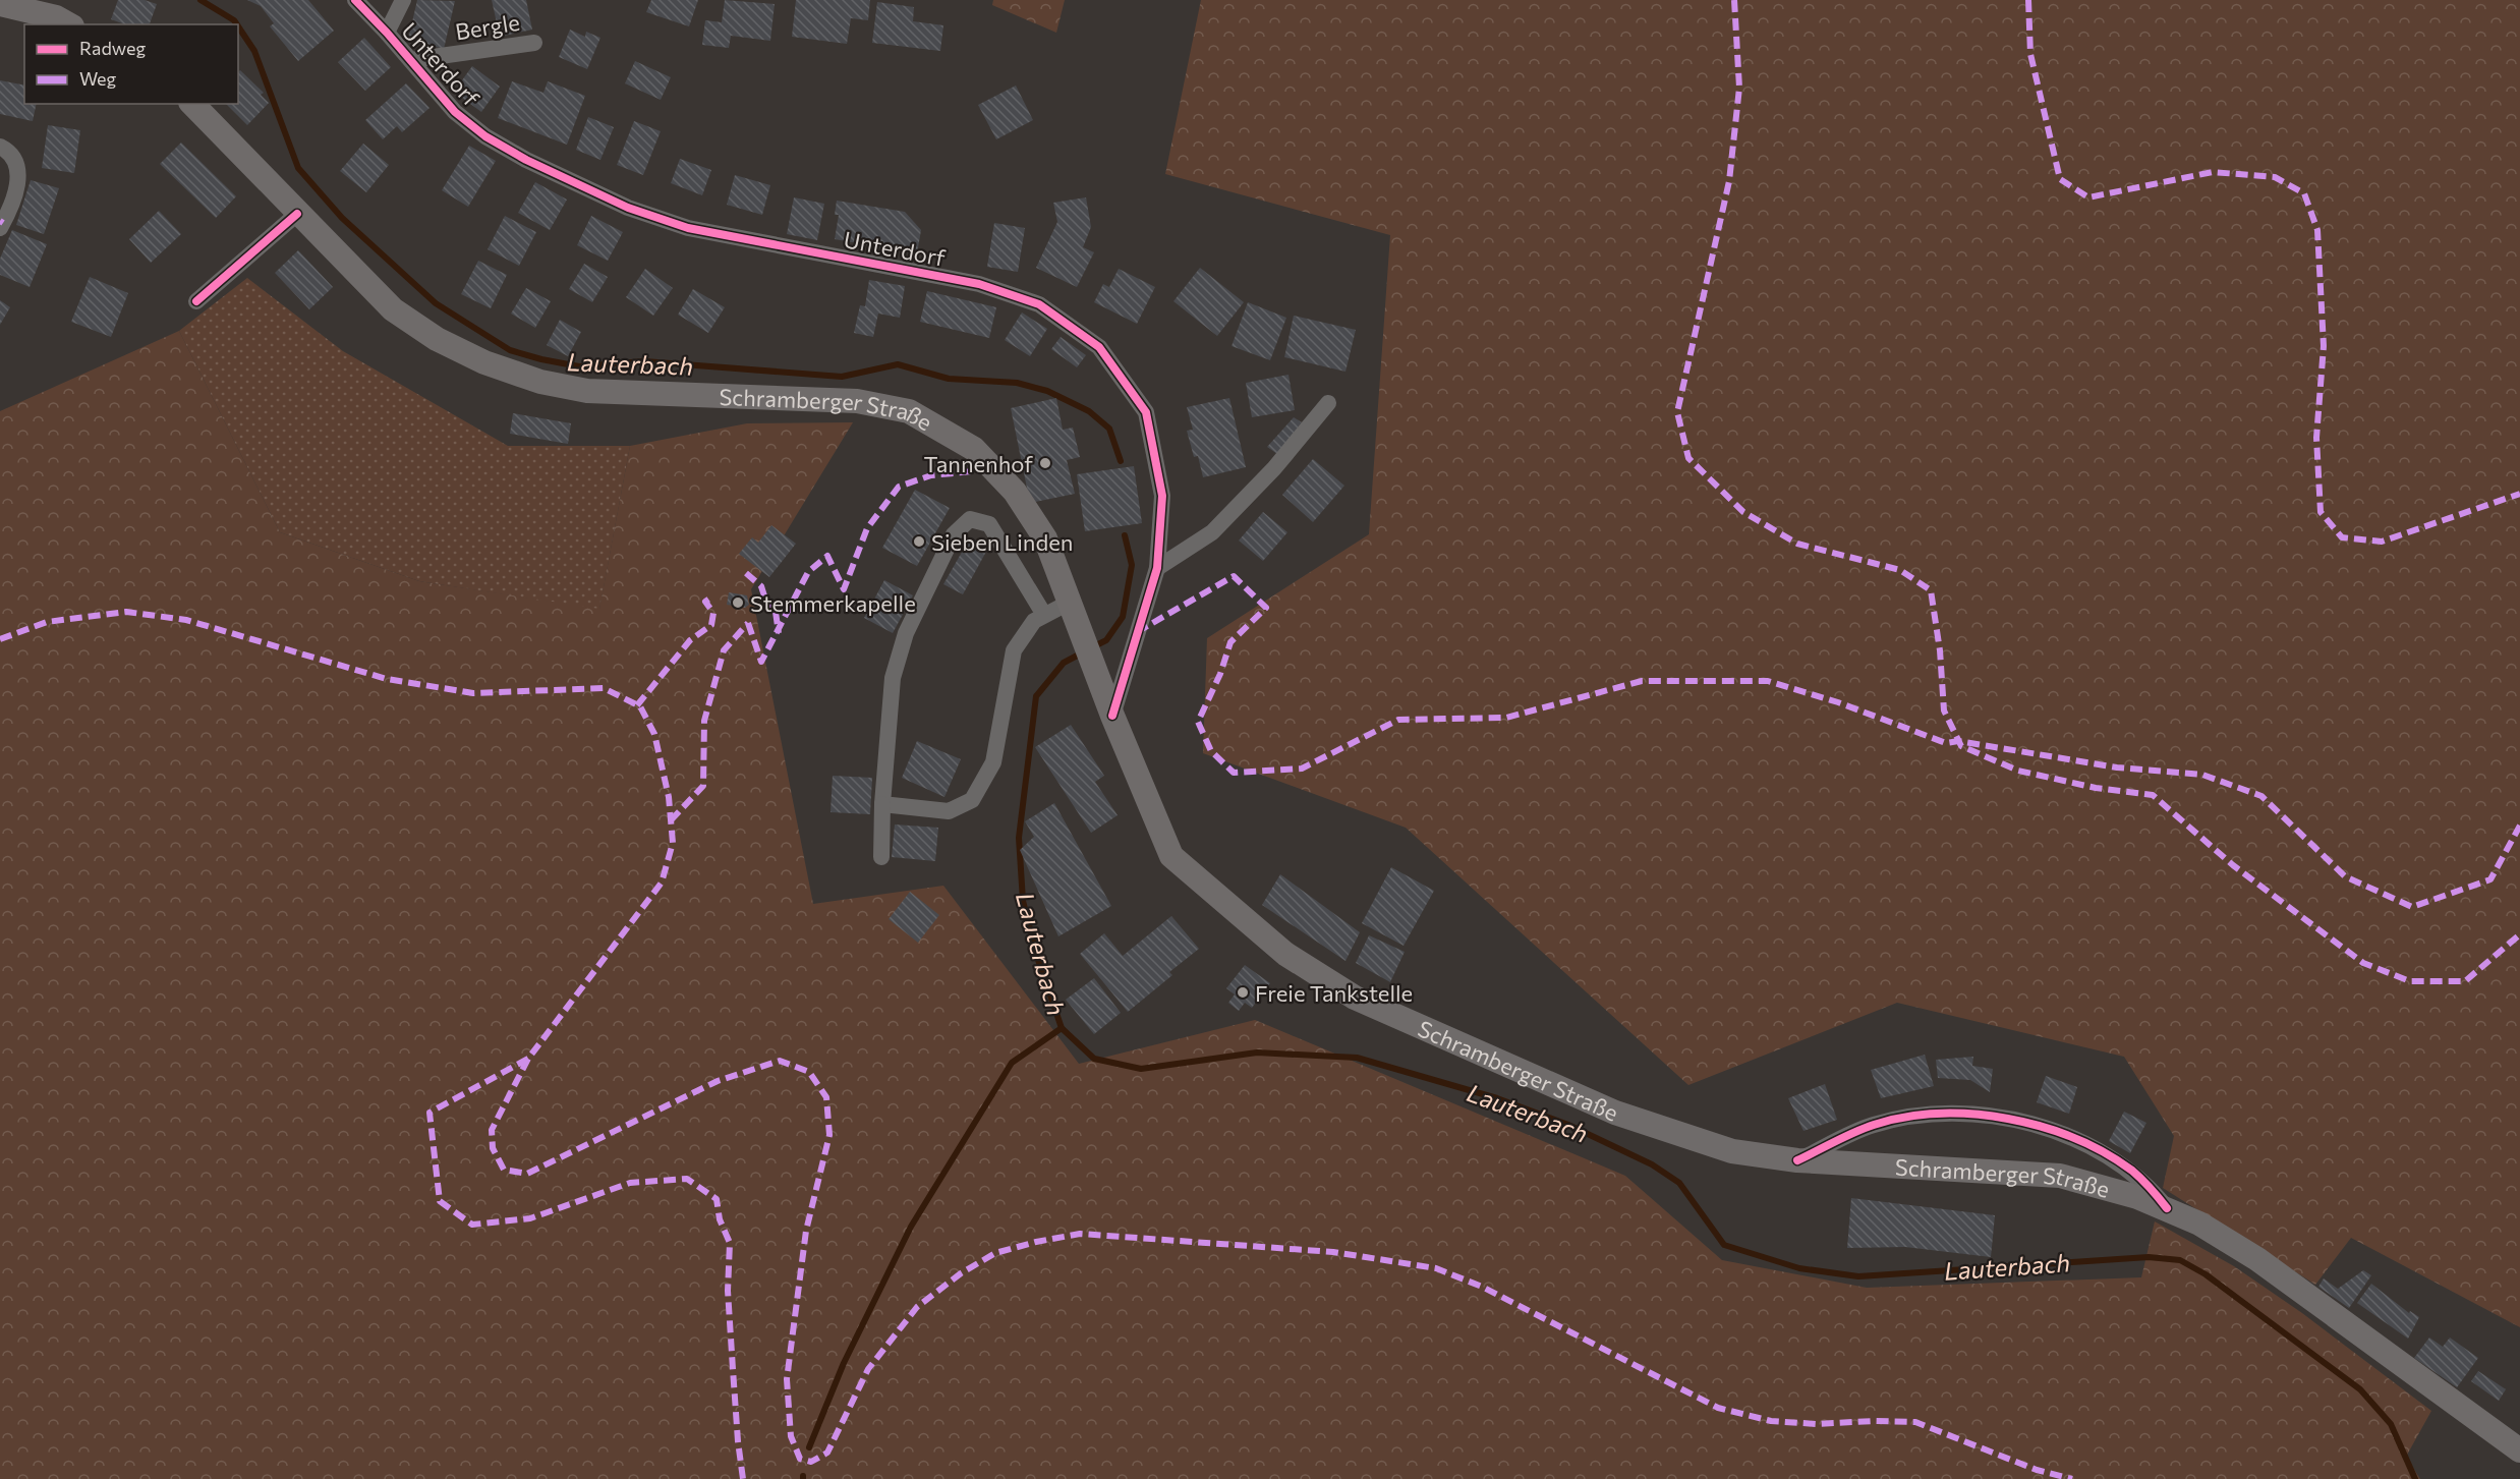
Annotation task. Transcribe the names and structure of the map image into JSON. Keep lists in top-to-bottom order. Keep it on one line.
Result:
{"streets":{"main road":["Schramberger Straße"],"street":["Bergle","Unterdorf"]},"crossings":[["Bergle","Unterdorf"],["Unterdorf","Schramberger Straße"]],"water":["Lauterbach"],"places":["Tannenhof","Sieben Linden","Stemmerkapelle","Freie Tankstelle"],"legend":["Radweg","Weg"]}
